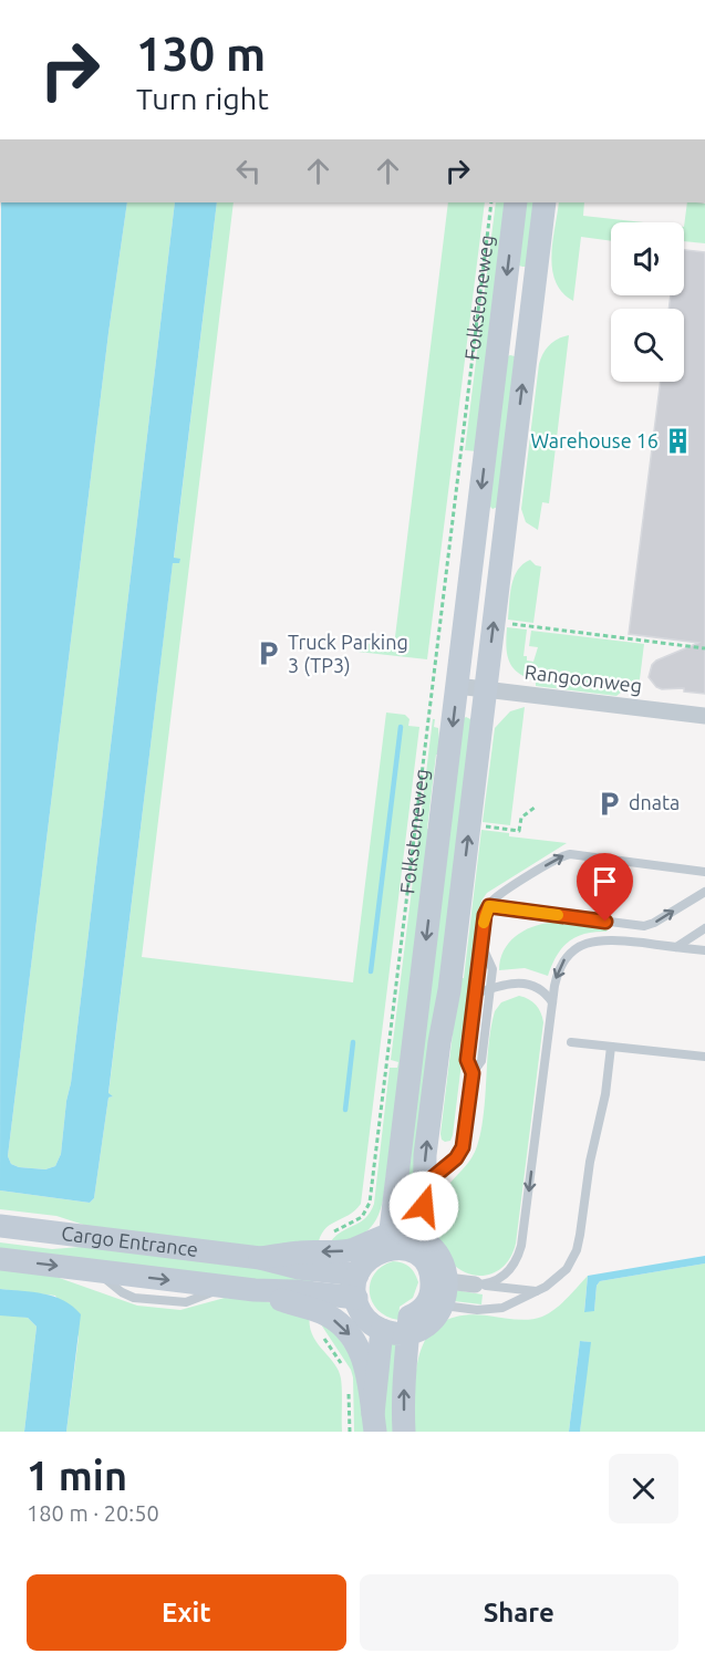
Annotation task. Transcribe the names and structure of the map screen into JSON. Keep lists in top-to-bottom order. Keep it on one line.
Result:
{"streets":{"street":["Folkstoneweg","Rangoonweg","Cargo Entrance"]},"crossings":[["Folkstoneweg","Rangoonweg"],["Folkstoneweg","Cargo Entrance"]],"places":{"building":["Warehouse 16"],"parking":["Truck Parking 3 (TP3)","dnata"]},"page":{"turn":["130 m","Turn right"],"heading":["1 min","180 m · 20:50"],"buttons":["Exit","Share"]}}
